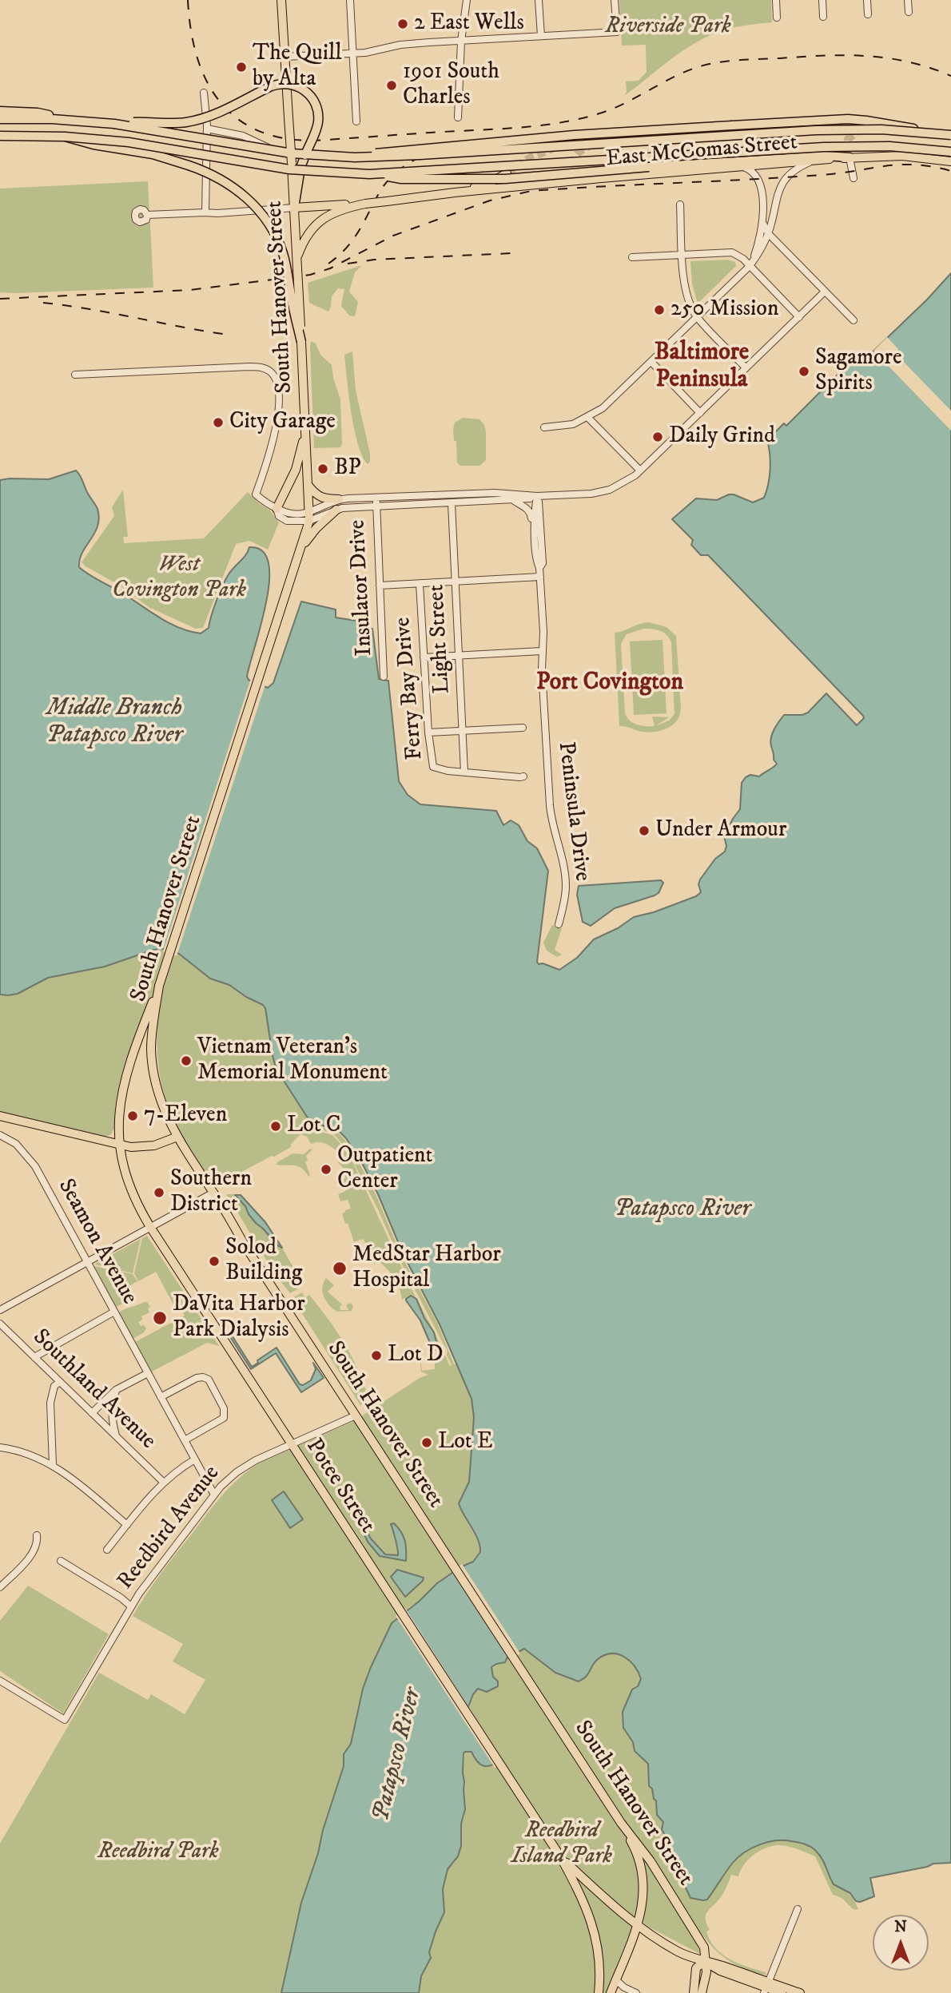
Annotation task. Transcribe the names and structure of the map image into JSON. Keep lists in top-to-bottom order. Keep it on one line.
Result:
{"streets":{"main road":["East McComas Street","South Hanover Street","Potee Street"],"street":["Insulator Drive","Light Street","Ferry Bay Drive","Peninsula Drive","Seamon Avenue","Southland Avenue","Reedbird Avenue"]},"crossings":[["South Hanover Street","Potee Street"],["South Hanover Street","Reedbird Avenue"],["Light Street","Ferry Bay Drive"],["Seamon Avenue","Reedbird Avenue"],["Potee Street","Reedbird Avenue"]],"districts":["Baltimore Peninsula","Port Covington"],"water":["Middle Branch Patapsco River","Patapsco River"],"parks":["Riverside Park","West Covington Park","Reedbird Island Park","Reedbird Park"],"places":["2 East Wells","The Quill by Alta","1901 South Charles","250 Mission","Sagamore Spirits","City Garage","Daily Grind","BP","Under Armour","Vietnam Veteran's Memorial Monument","7-Eleven","Lot C","Outpatient Center","Southern District","Solod Building","MedStar Harbor Hospital","DaVita Harbor Park Dialysis","Lot D","Lot E"],"north":"top"}
